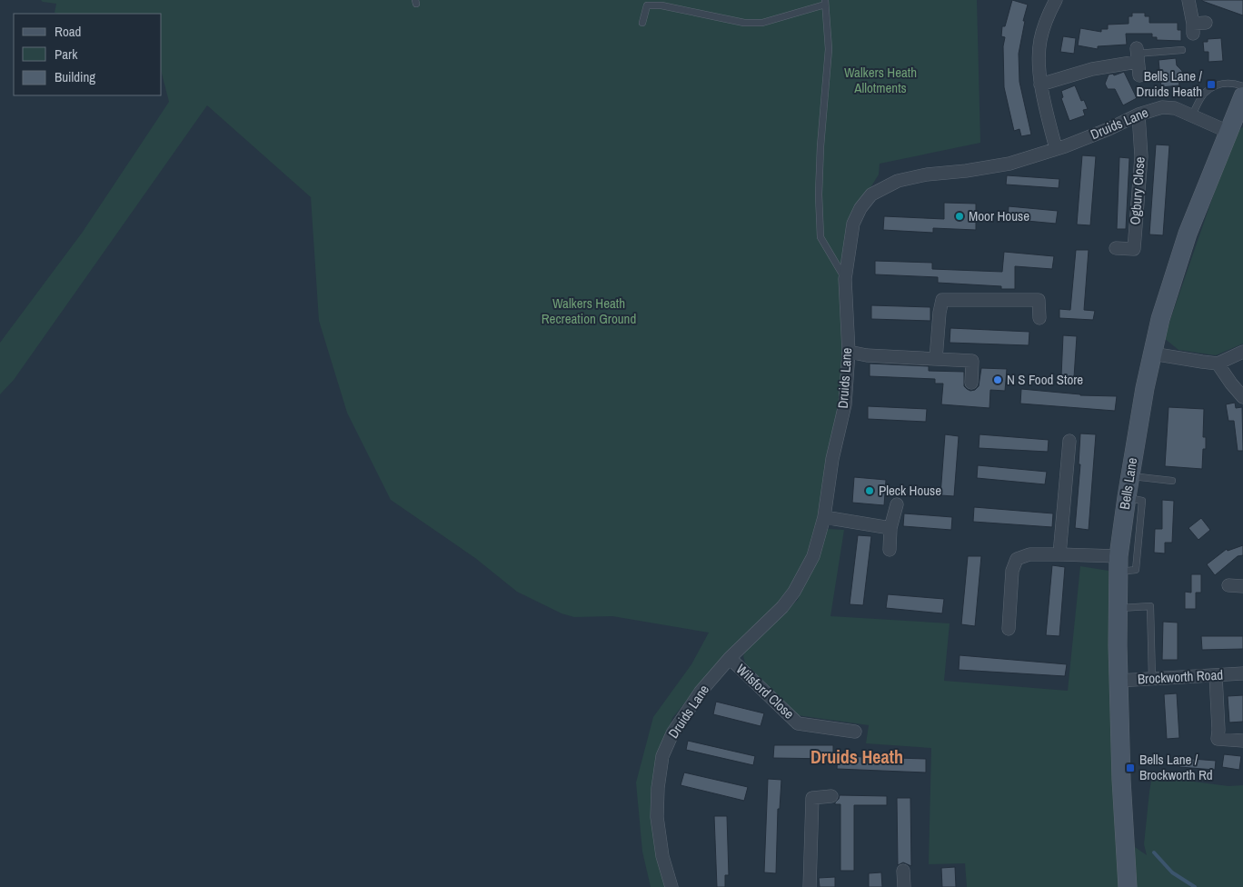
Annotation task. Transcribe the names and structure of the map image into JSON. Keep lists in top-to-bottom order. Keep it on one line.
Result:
{"streets":{"street":["Druids Lane","Ogbury Close","Bells Lane","Brockworth Road","Wilsford Close"]},"crossings":[["Druids Lane","Ogbury Close"],["Druids Lane","Bells Lane"],["Druids Lane","Wilsford Close"],["Bells Lane","Brockworth Road"]],"districts":["Druids Heath"],"parks":["Walkers Heath Allotments","Walkers Heath Recreation Ground"],"places":{"transit":["Bells Lane / Druids Heath","Bells Lane / Brockworth Rd"],"other":["Moor House","N S Food Store","Pleck House"]},"legend":["Road","Park","Building"]}
